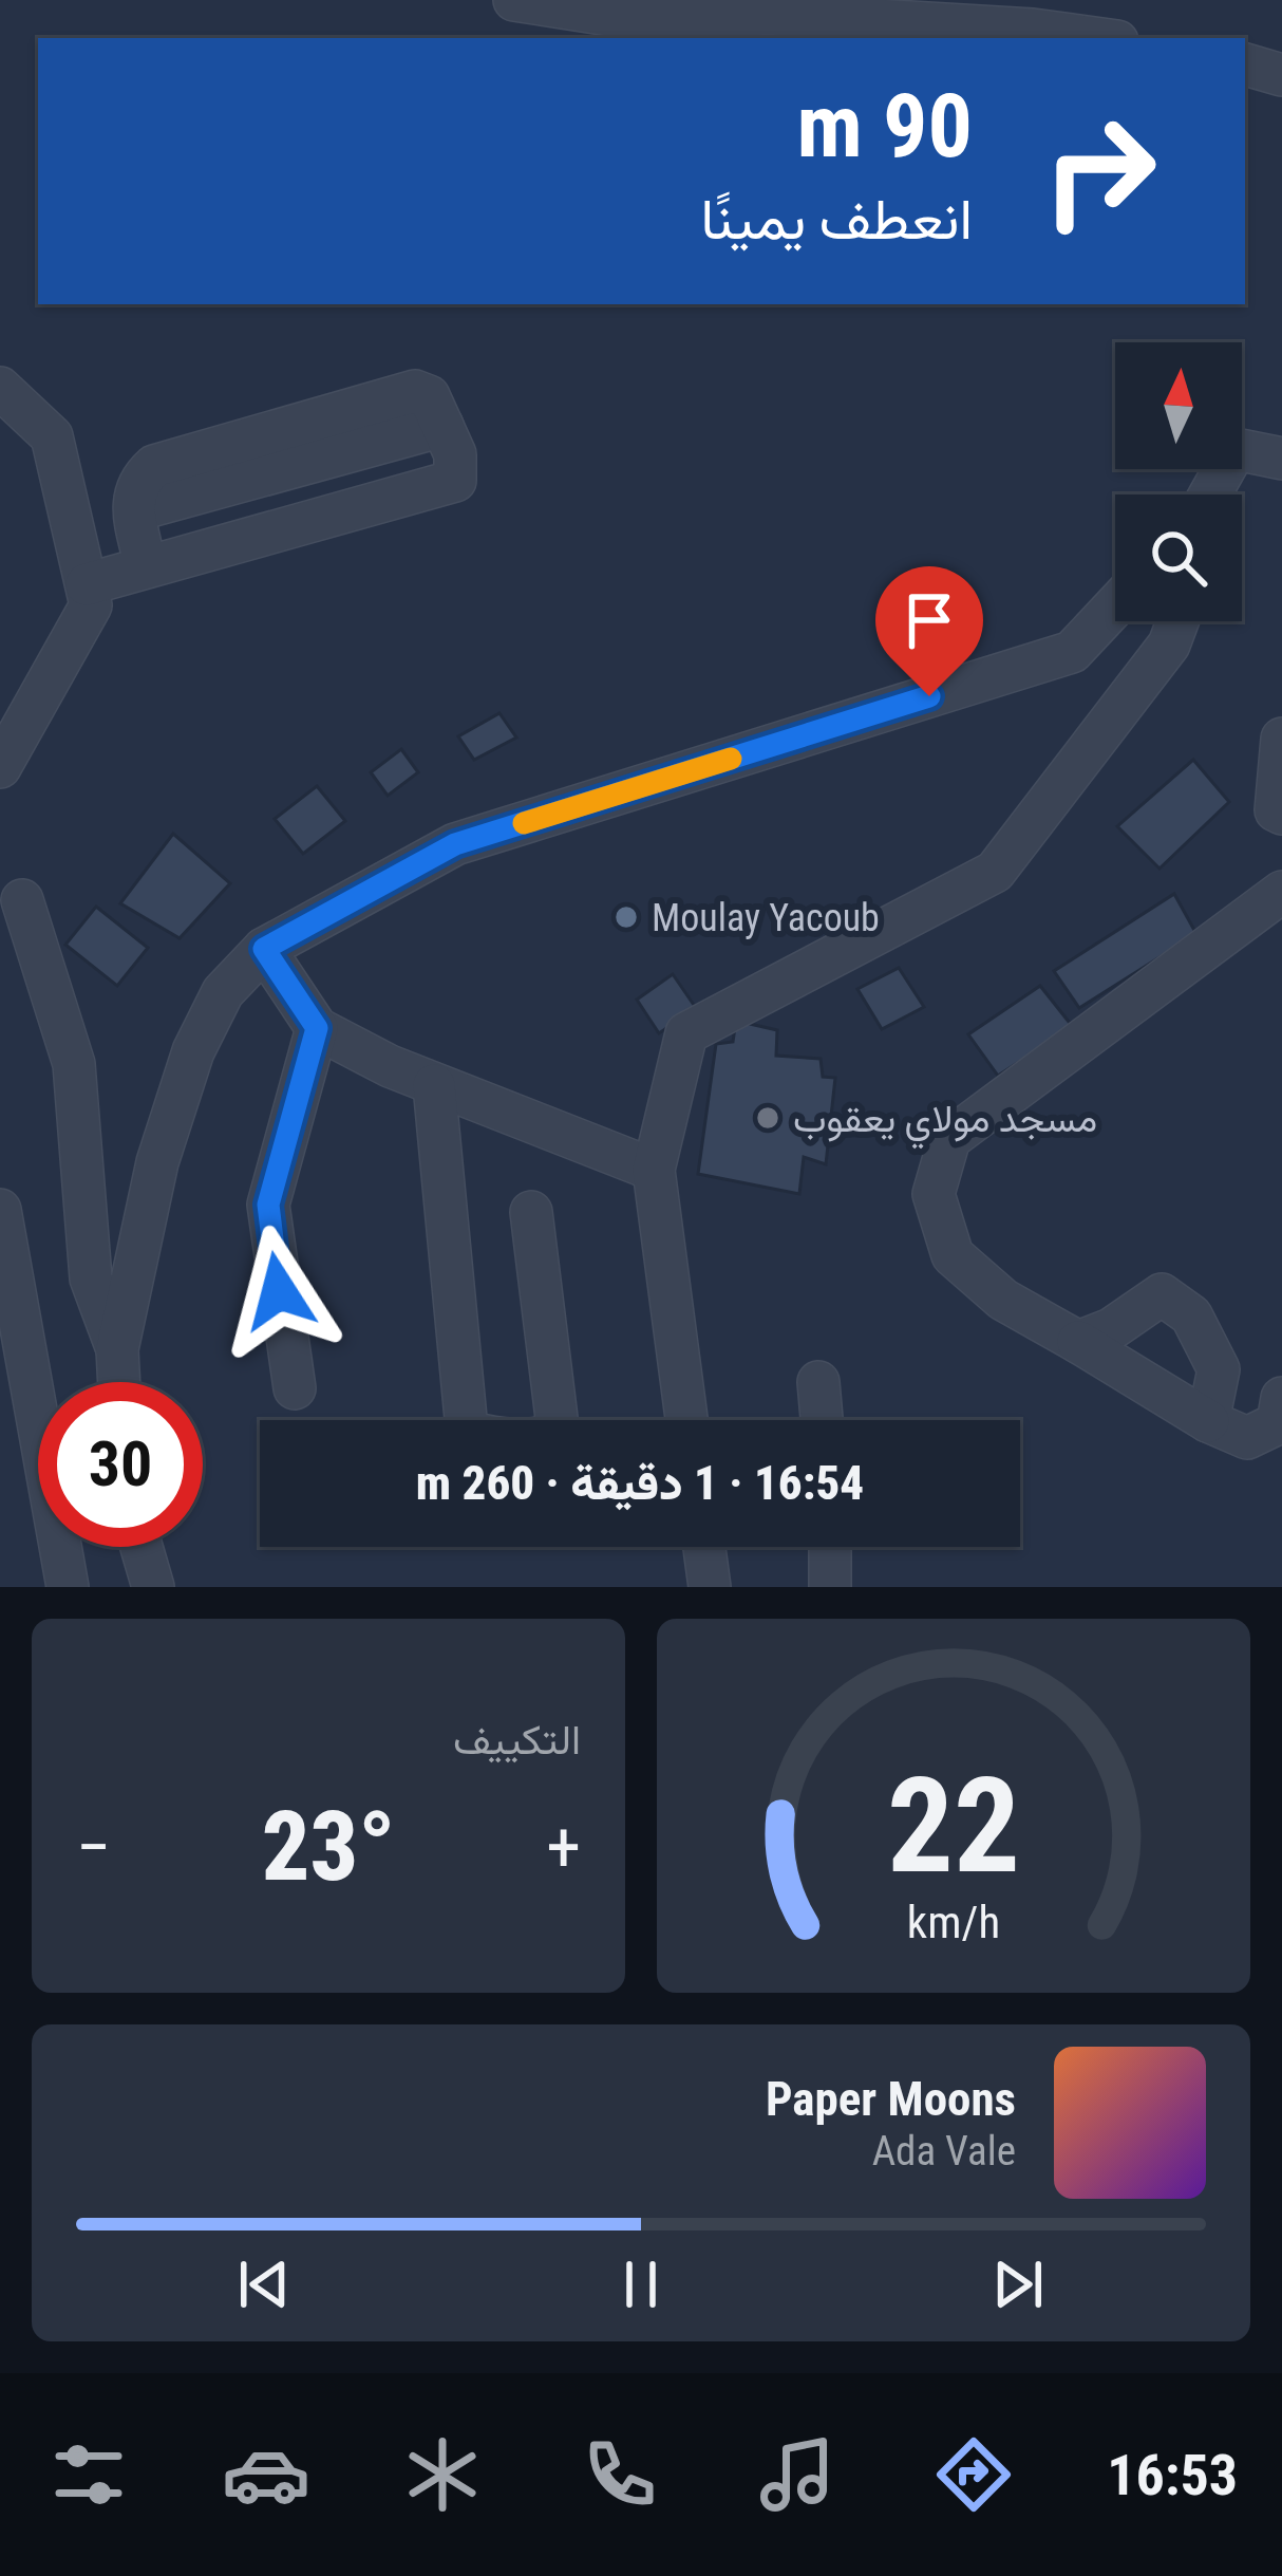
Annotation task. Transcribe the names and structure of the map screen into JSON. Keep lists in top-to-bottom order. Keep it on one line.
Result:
{"places":["Moulay Yacoub","مسجد مولاي يعقوب"],"north":"top","page":{"turn":["90 m","انعطف يمينًا"],"limit":"30","trip":"16:54 · 1 دقيقة · 260 m","tile":"التكييف","heat":["−","23°","+"],"song":["Paper Moons","Ada Vale"],"tabs":"16:53","gauge":["22","km/h"]}}
